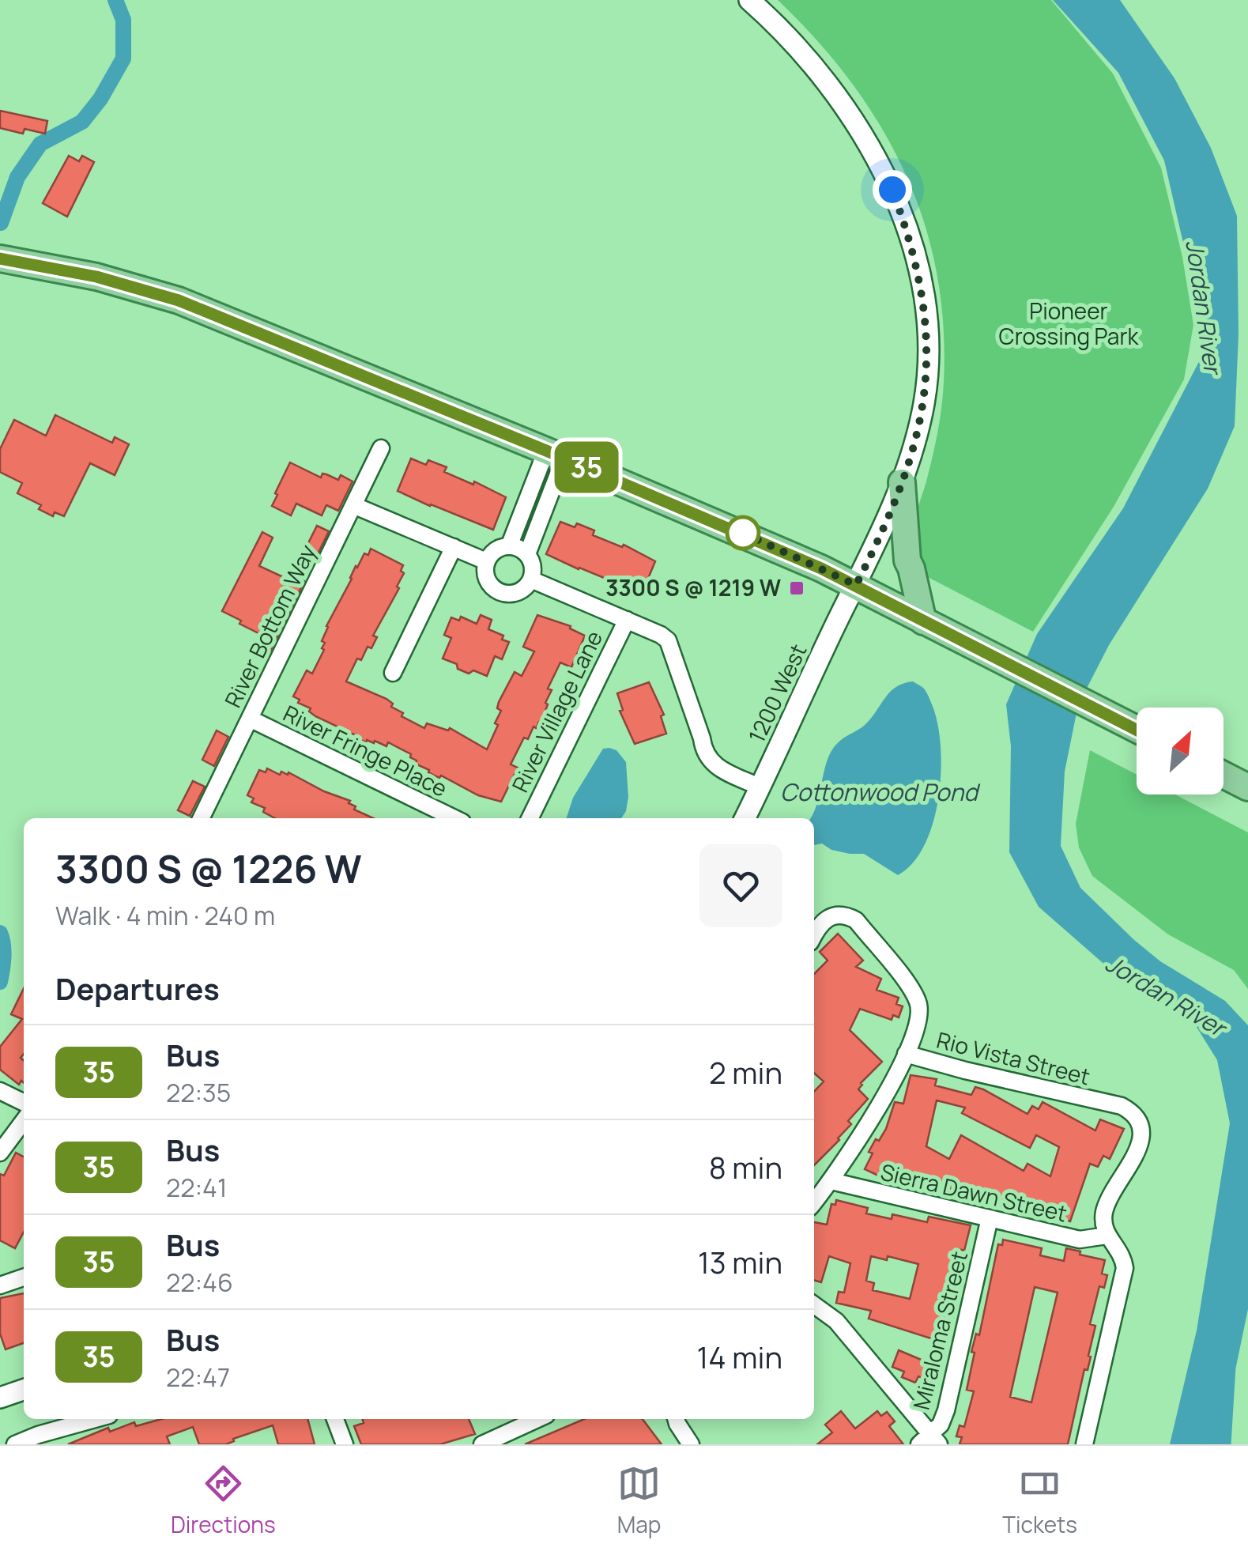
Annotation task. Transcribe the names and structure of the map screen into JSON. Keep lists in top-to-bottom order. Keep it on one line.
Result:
{"streets":{"street":["River Bottom Way","1200 West","River Village Lane","River Fringe Place","Rio Vista Street","Sierra Dawn Street","Miraloma Street"]},"crossings":[["River Bottom Way","River Fringe Place"],["Rio Vista Street","Sierra Dawn Street"],["Sierra Dawn Street","Miraloma Street"]],"water":["Jordan River","Cottonwood Pond"],"parks":["Pioneer Crossing Park"],"places":{"transit":["3300 S @ 1219 W"]},"lines":["bus line 35"],"north":"top right","page":{"on_map":"35","heading":[["3300 S @ 1226 W","Walk · 4 min · 240 m"],"Departures"],"list":[{"mark":"35","name":"Bus","note":"22:35","value":"2 min"},{"mark":"35","name":"Bus","note":"22:41","value":"8 min"},{"mark":"35","name":"Bus","note":"22:46","value":"13 min"},{"mark":"35","name":"Bus","note":"22:47","value":"14 min"}],"tabs":["Directions","Map","Tickets"]}}
